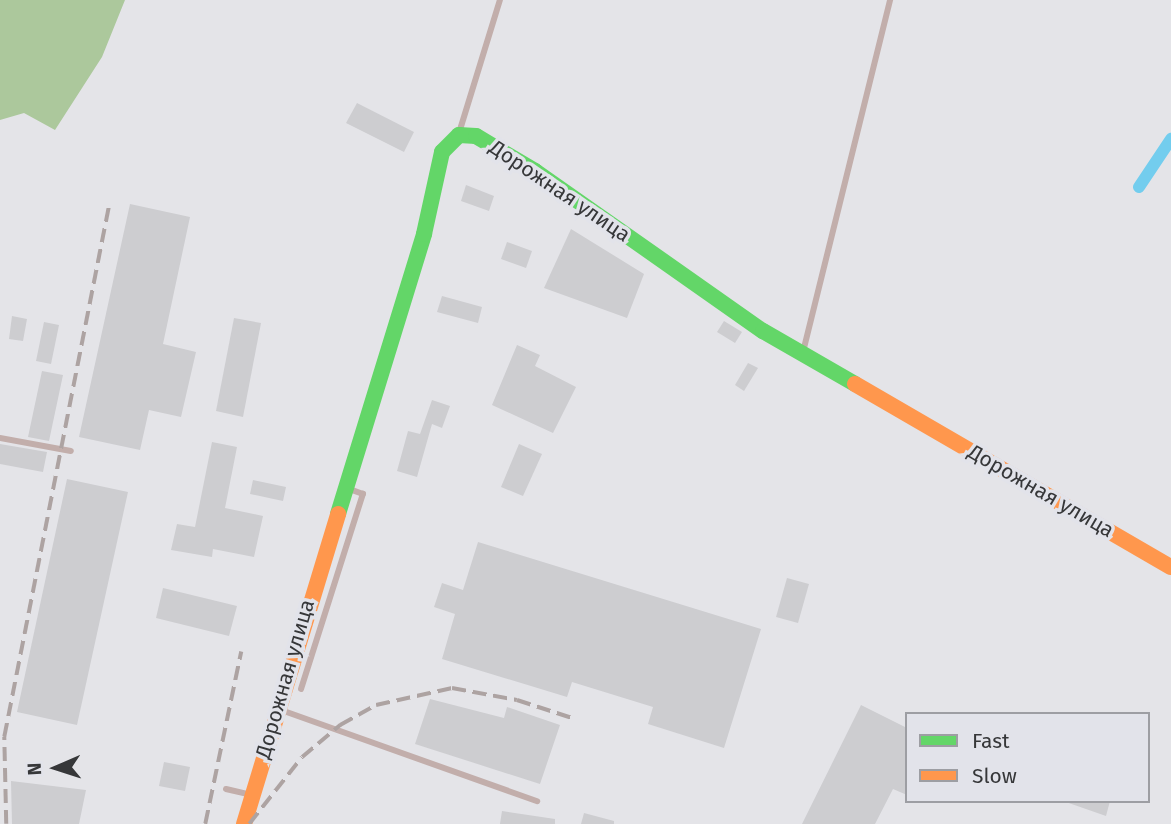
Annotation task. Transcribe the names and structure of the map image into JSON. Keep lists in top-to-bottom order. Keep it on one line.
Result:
{"streets":{"street":["Дорожная улица"]},"legend":["Fast","Slow"],"north":"left"}
